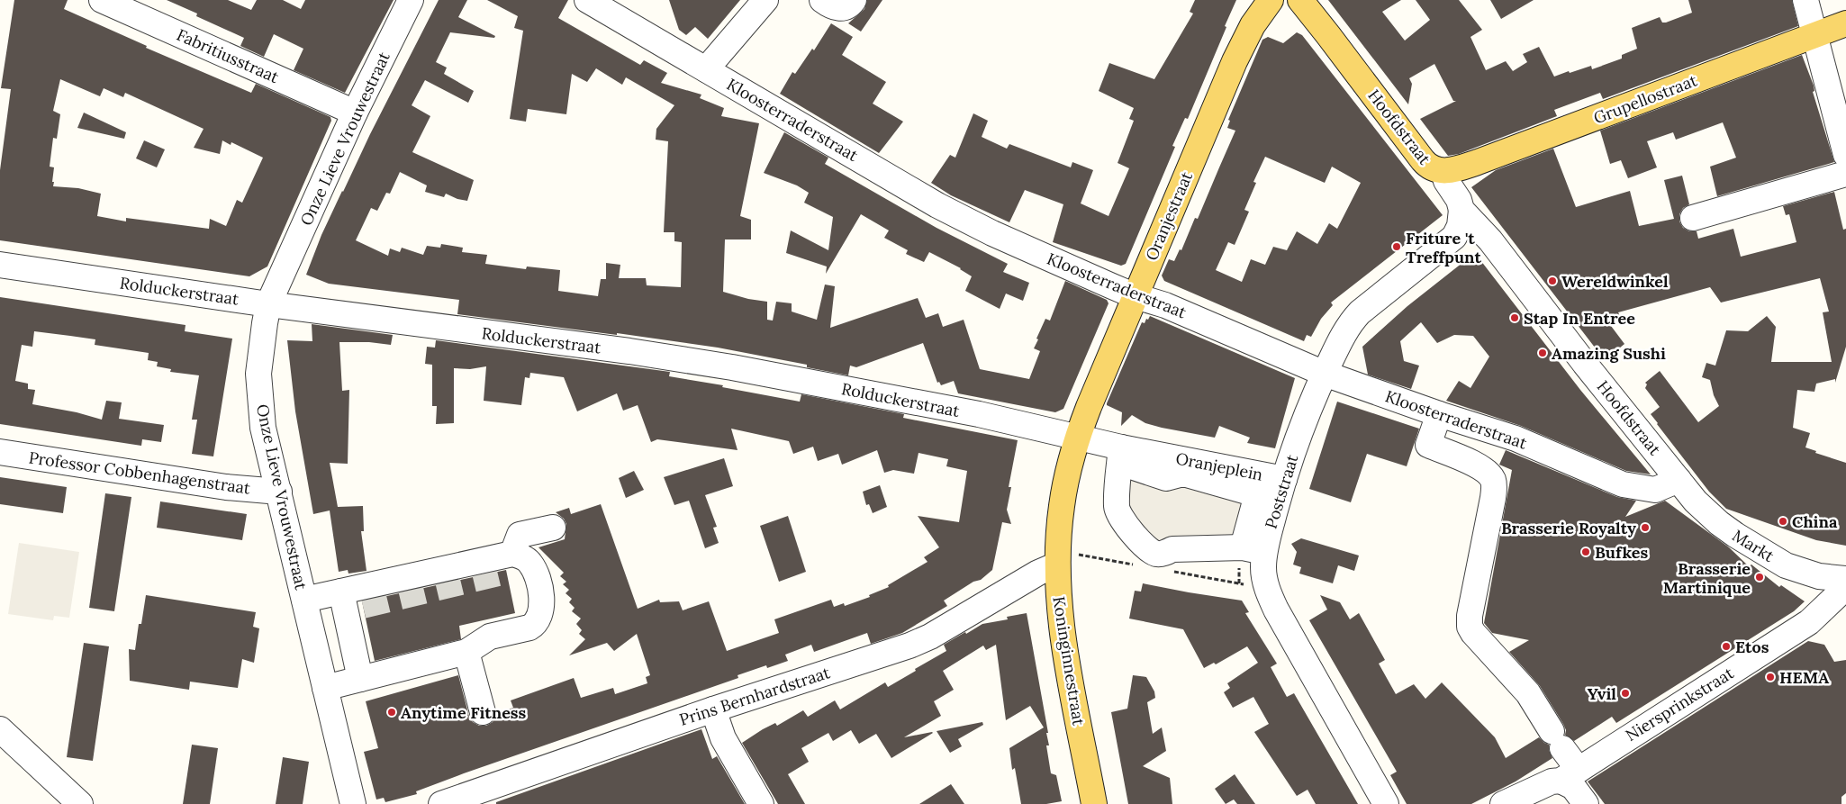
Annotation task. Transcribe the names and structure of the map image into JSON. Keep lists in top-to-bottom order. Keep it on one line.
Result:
{"streets":{"main road":["Grupellostraat","Hoofdstraat","Oranjestraat","Koninginnestraat"],"street":["Fabritiusstraat","Kloosterraderstraat","Onze Lieve Vrouwestraat","Rolduckerstraat","Oranjeplein","Professor Cobbenhagenstraat","Poststraat","Markt","Prins Bernhardstraat","Niersprinkstraat"]},"crossings":[["Fabritiusstraat","Onze Lieve Vrouwestraat"],["Grupellostraat","Hoofdstraat"],["Kloosterraderstraat","Hoofdstraat"],["Kloosterraderstraat","Oranjestraat"],["Kloosterraderstraat","Poststraat"],["Kloosterraderstraat","Markt"],["Hoofdstraat","Poststraat"],["Hoofdstraat","Markt"],["Onze Lieve Vrouwestraat","Rolduckerstraat"],["Onze Lieve Vrouwestraat","Professor Cobbenhagenstraat"],["Oranjestraat","Rolduckerstraat"],["Oranjestraat","Oranjeplein"],["Oranjestraat","Koninginnestraat"],["Rolduckerstraat","Oranjeplein"],["Rolduckerstraat","Koninginnestraat"],["Oranjeplein","Poststraat"],["Oranjeplein","Koninginnestraat"],["Koninginnestraat","Prins Bernhardstraat"]],"places":["Friture 't Treffpunt","Wereldwinkel","Stap In Entree","Amazing Sushi","China","Brasserie Royalty","Bufkes","Brasserie Martinique","Etos","HEMA","Yvil","Anytime Fitness"]}
